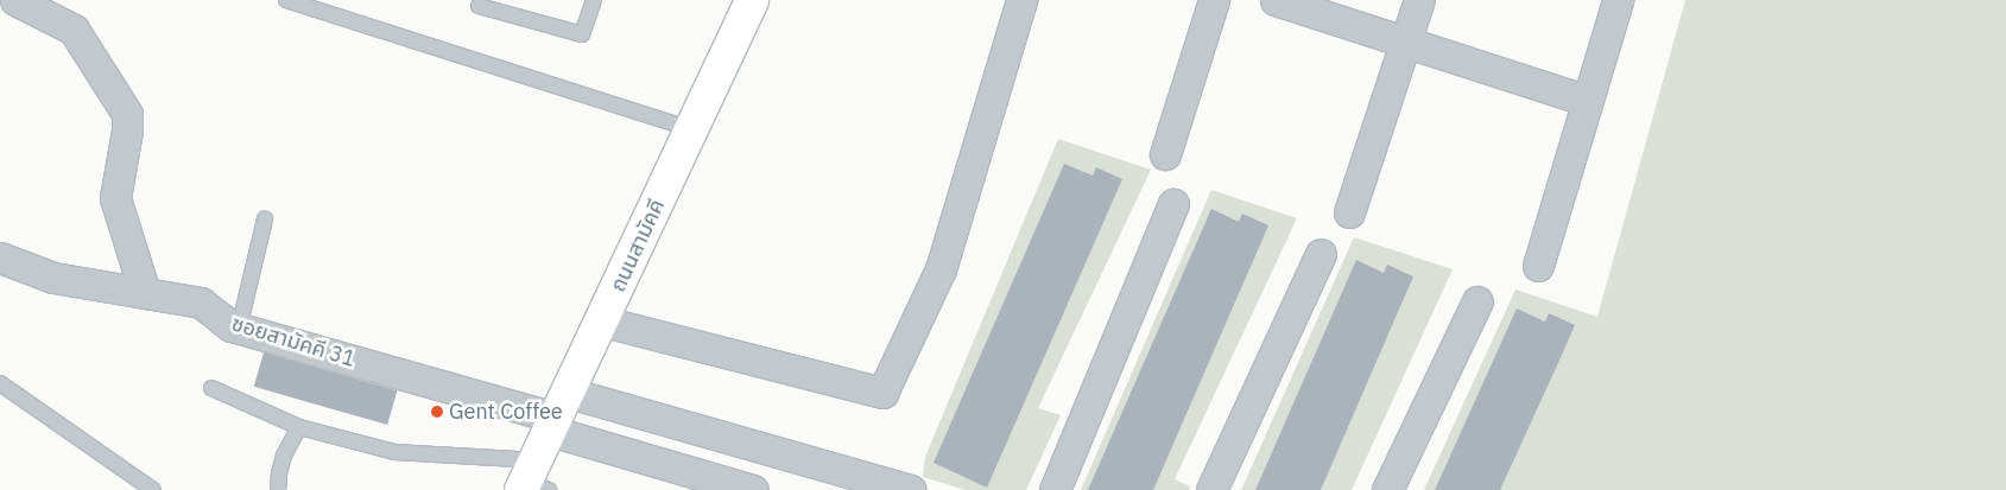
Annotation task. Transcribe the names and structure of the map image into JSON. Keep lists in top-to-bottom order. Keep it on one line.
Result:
{"streets":{"main road":["ถนนสามัคคี"],"street":["ซอยสามัคคี 31"]},"crossings":[["ถนนสามัคคี","ซอยสามัคคี 31"]],"places":["Gent Coffee"]}
